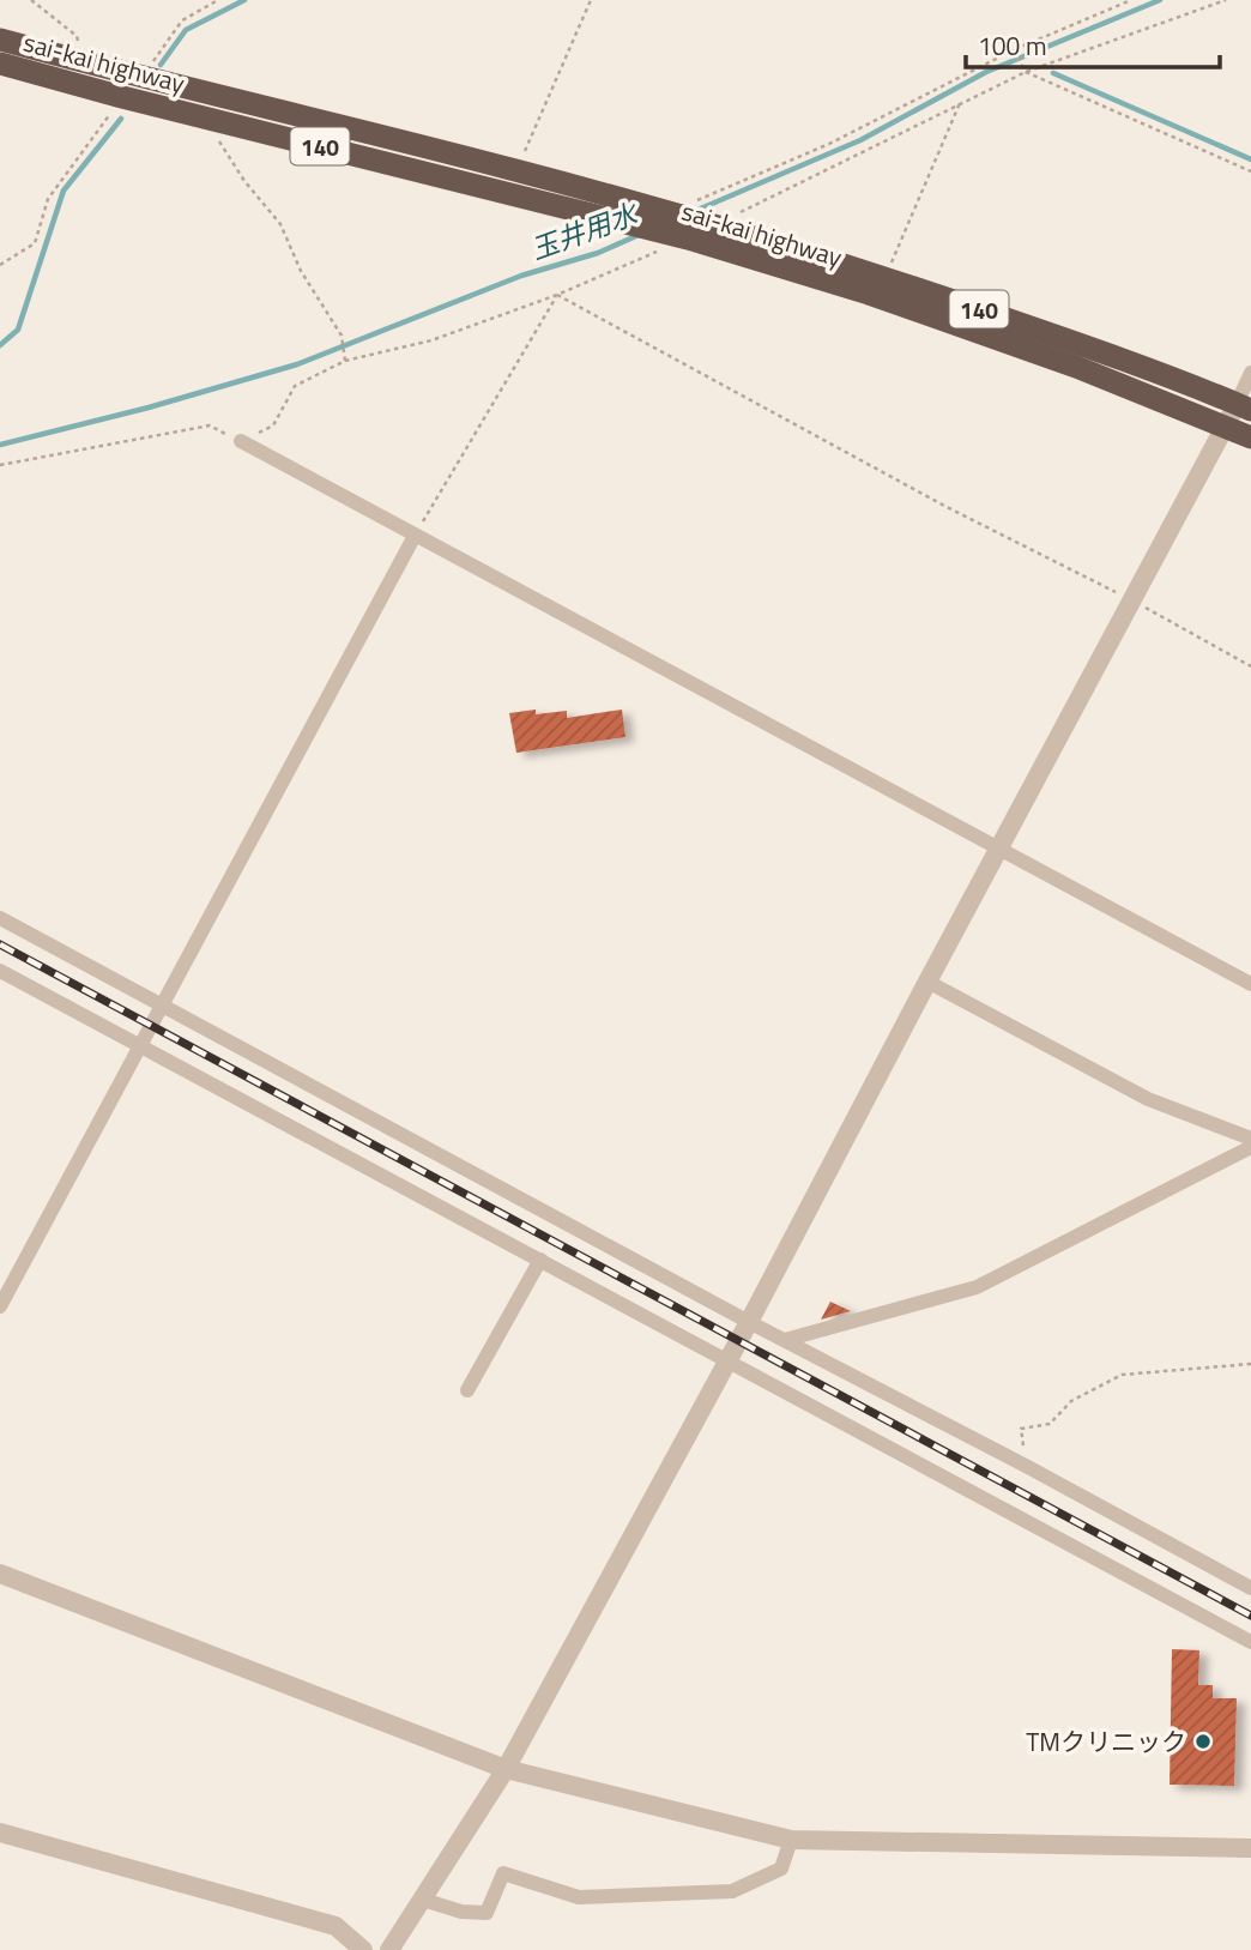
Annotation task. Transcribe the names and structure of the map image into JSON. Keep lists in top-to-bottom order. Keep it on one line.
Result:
{"streets":{"highway":["sai-kai highway","140"]},"water":["玉井用水"],"places":["TMクリニック"],"scale_bar":"100 m"}
